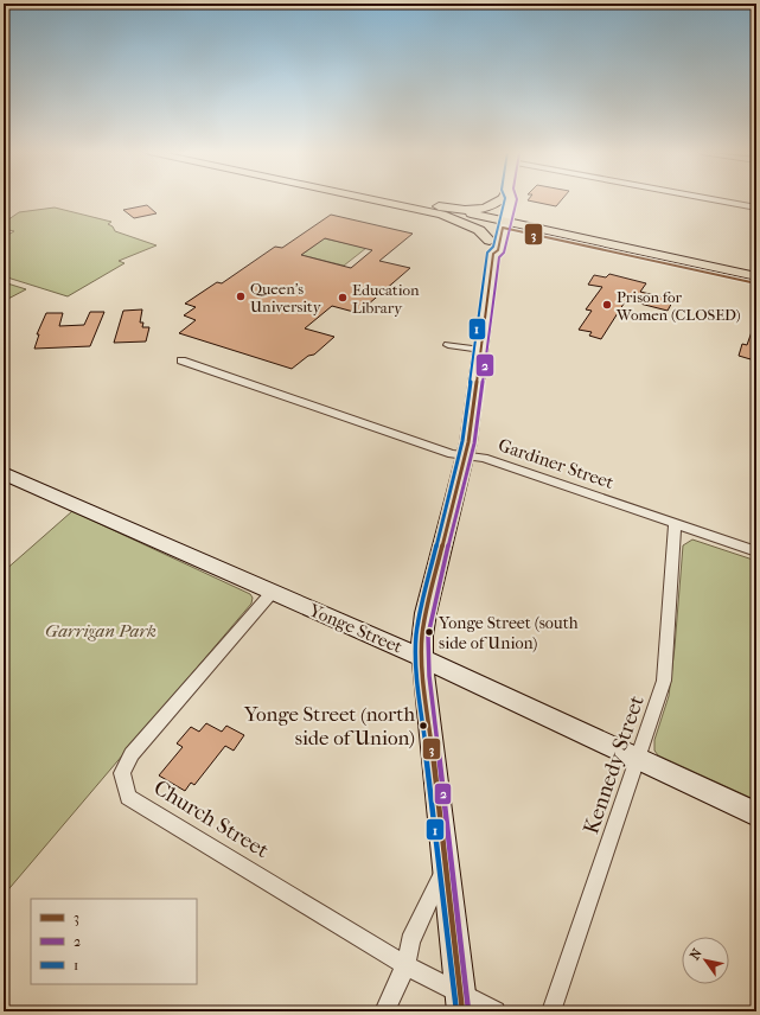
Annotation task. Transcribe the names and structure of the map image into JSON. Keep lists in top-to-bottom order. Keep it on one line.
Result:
{"streets":{"main road":["Yonge Street"],"street":["Gardiner Street","Kennedy Street","Church Street"]},"crossings":[["Gardiner Street","Kennedy Street"],["Yonge Street","Kennedy Street"],["Yonge Street","Church Street"]],"parks":["Garrigan Park"],"places":["Queen's University","Education Library","Prison for Women (CLOSED)","Yonge Street (south side of Union)","Yonge Street (north side of Union)"],"lines":["transit line 2","transit line 1","transit line 3"],"legend":["3","2","1"],"north":"top left"}
